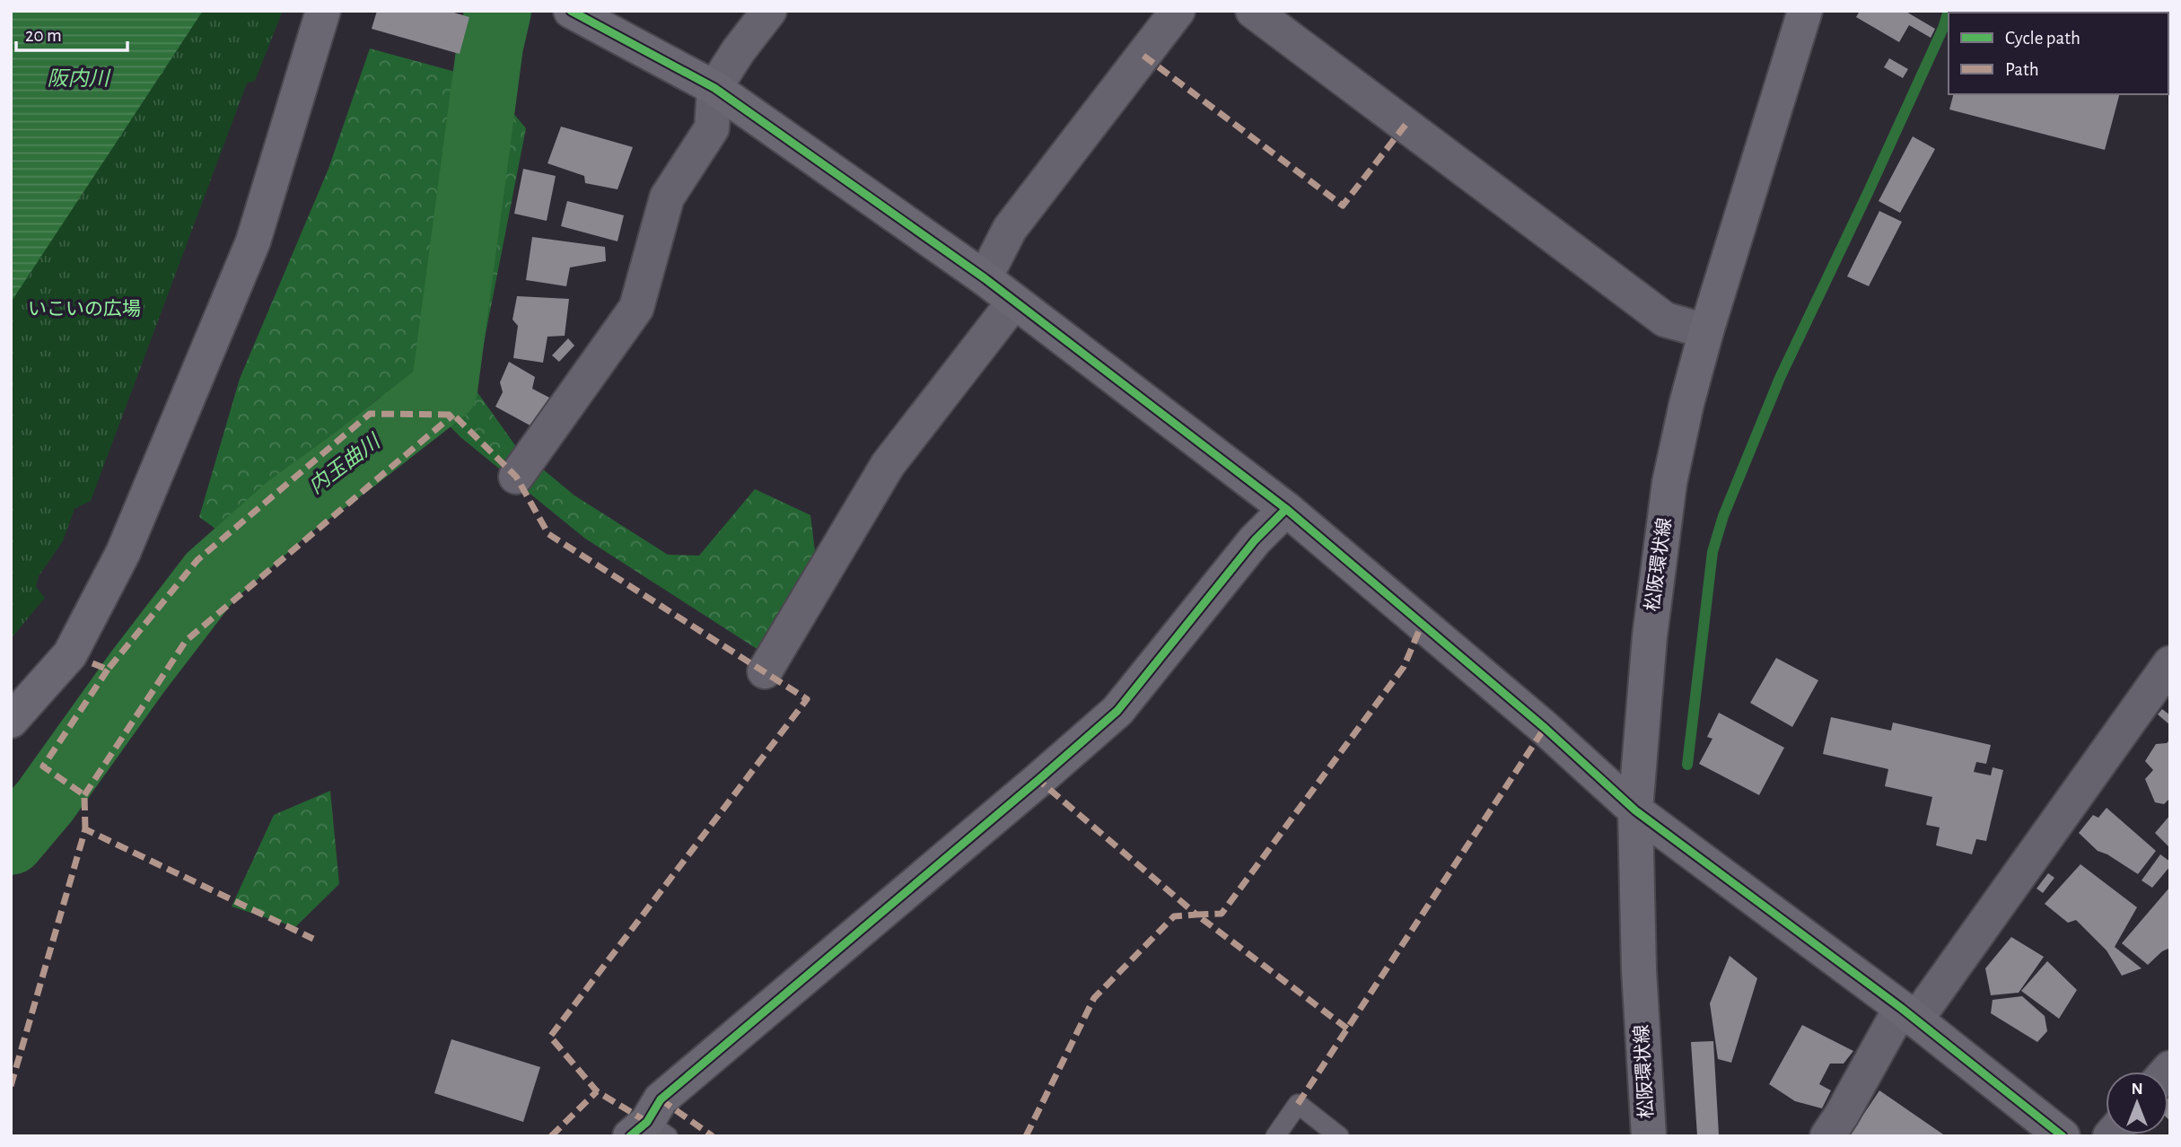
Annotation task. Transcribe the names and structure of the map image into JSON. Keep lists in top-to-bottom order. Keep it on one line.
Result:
{"streets":{"street":["松阪環状線"]},"water":["阪内川","内玉曲川"],"parks":["いこいの広場"],"legend":["Cycle path","Path"],"scale_bar":"20 m","north":"top"}
